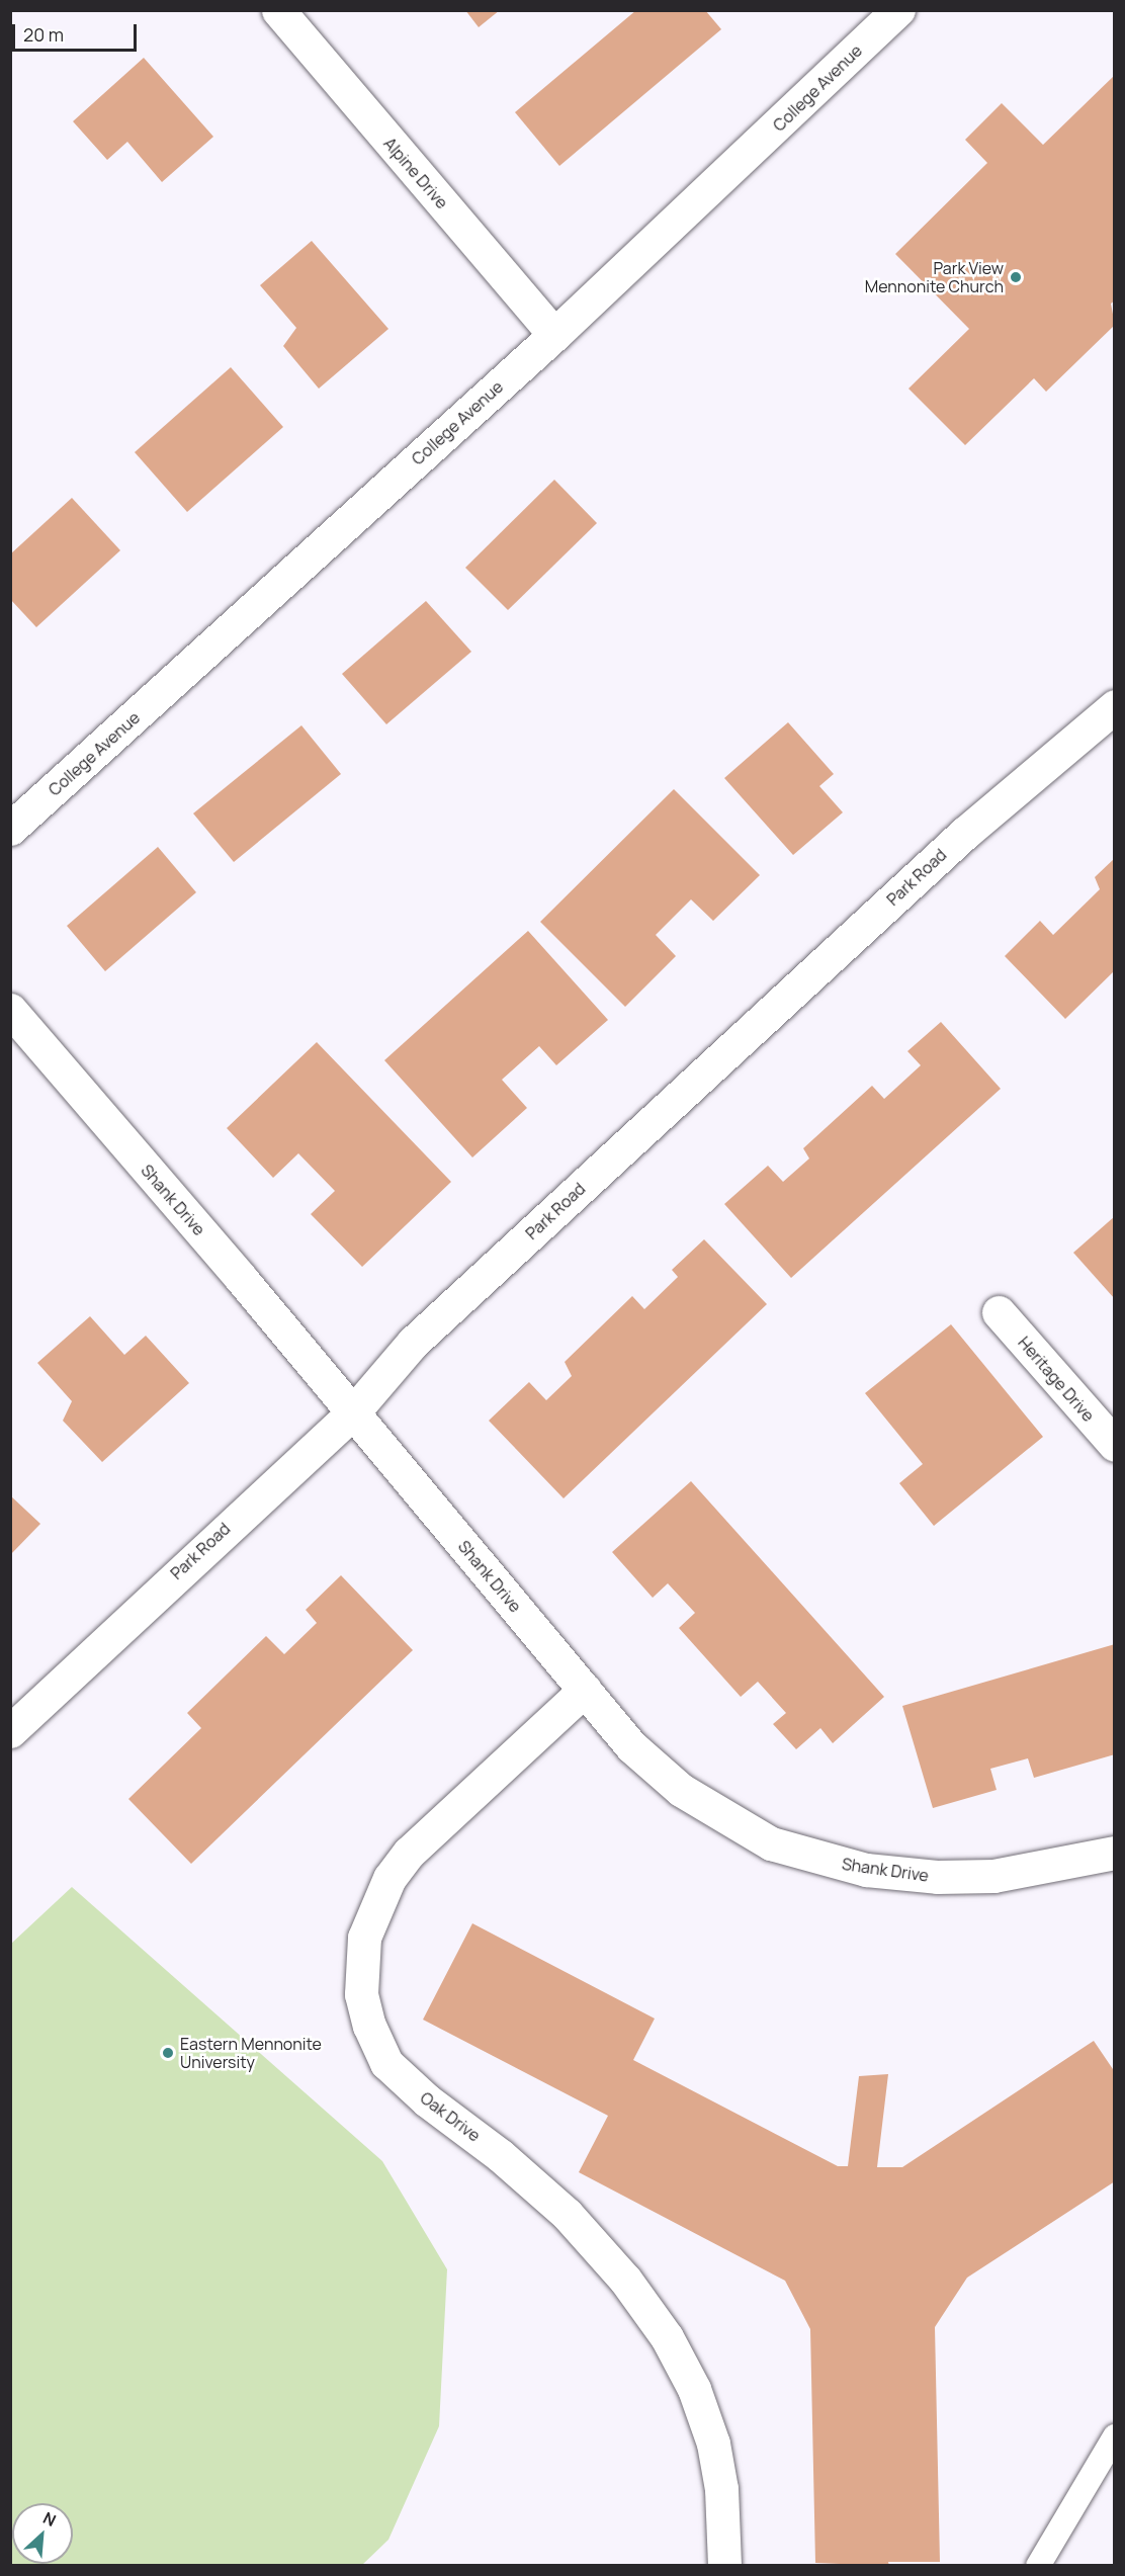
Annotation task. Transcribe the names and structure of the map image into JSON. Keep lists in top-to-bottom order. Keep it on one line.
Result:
{"streets":{"street":["College Avenue","Alpine Drive","Park Road","Shank Drive","Heritage Drive","Oak Drive"]},"crossings":[["College Avenue","Alpine Drive"],["Park Road","Shank Drive"],["Shank Drive","Oak Drive"]],"places":["Park View Mennonite Church","Eastern Mennonite University"],"scale_bar":"20 m","north":"top right"}
